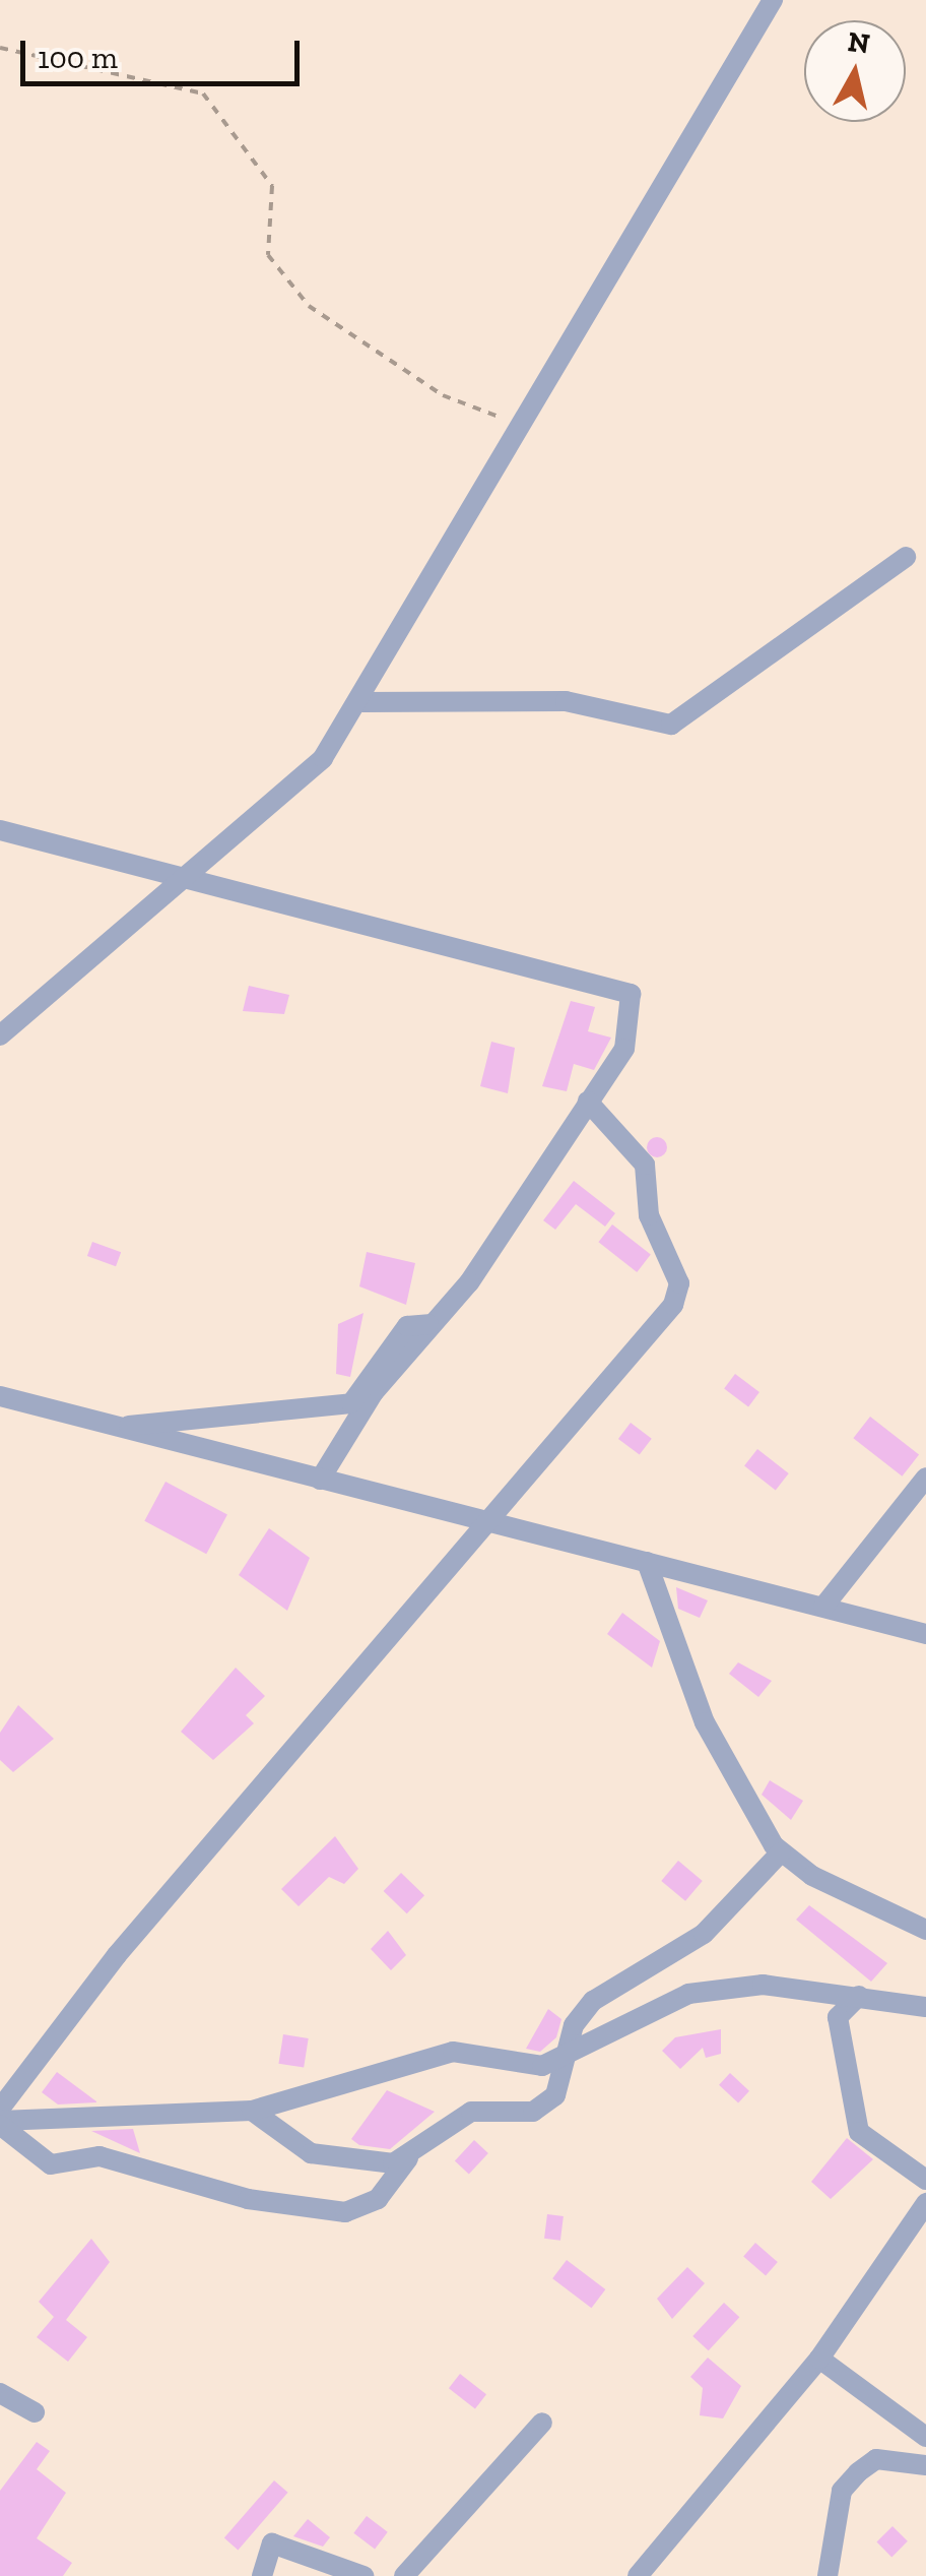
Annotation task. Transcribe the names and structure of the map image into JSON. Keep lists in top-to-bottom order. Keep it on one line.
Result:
{"scale_bar":"100 m","north":"top"}
